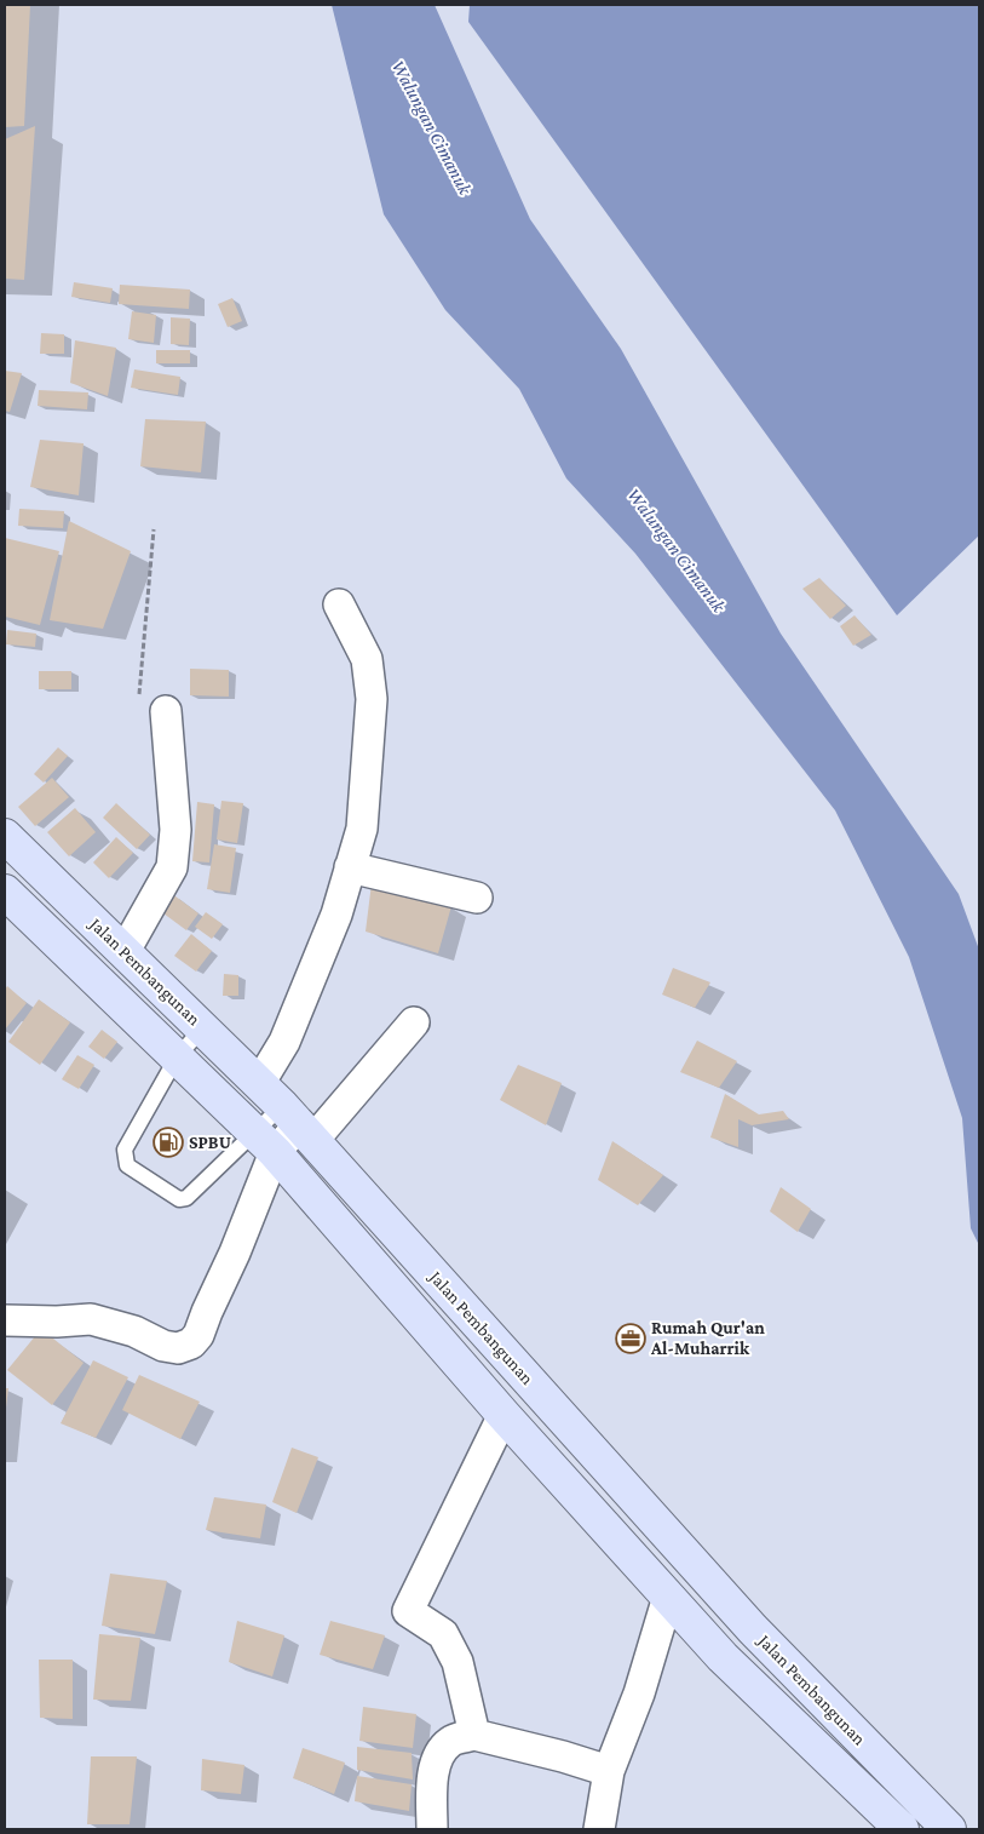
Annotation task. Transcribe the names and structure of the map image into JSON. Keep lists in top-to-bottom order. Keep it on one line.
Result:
{"streets":{"main road":["Jalan Pembangunan"]},"water":["Walungan Cimanuk"],"places":{"fuel station":["SPBU"],"office":["Rumah Qur'an Al-Muharrik"]}}
